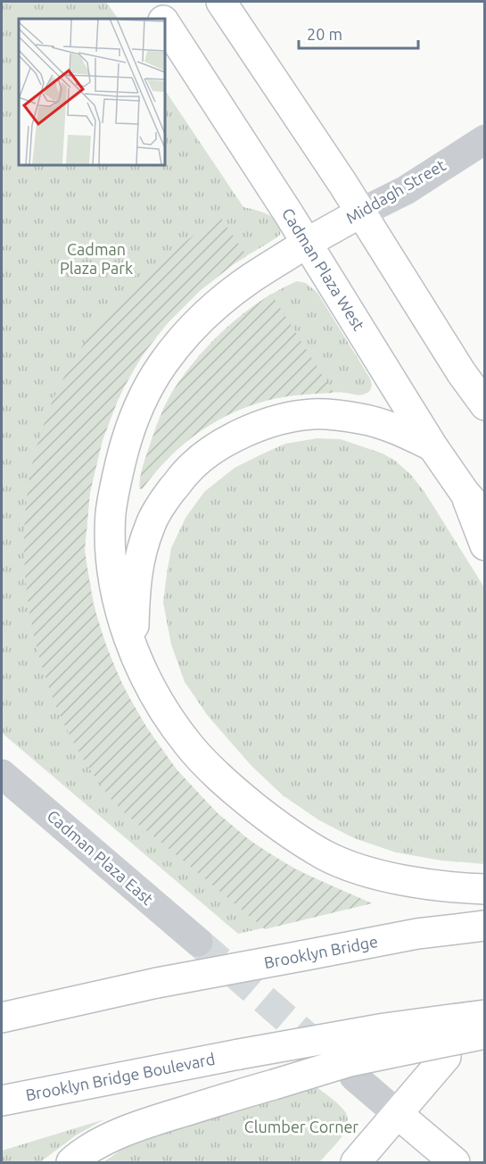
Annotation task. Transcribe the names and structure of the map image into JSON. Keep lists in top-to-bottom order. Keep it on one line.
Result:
{"streets":{"main road":["Middagh Street","Cadman Plaza West","Brooklyn Bridge","Brooklyn Bridge Boulevard"],"street":["Cadman Plaza East"]},"crossings":[["Middagh Street","Cadman Plaza West"]],"parks":["Cadman Plaza Park","Clumber Corner"],"scale_bar":"20 m"}
